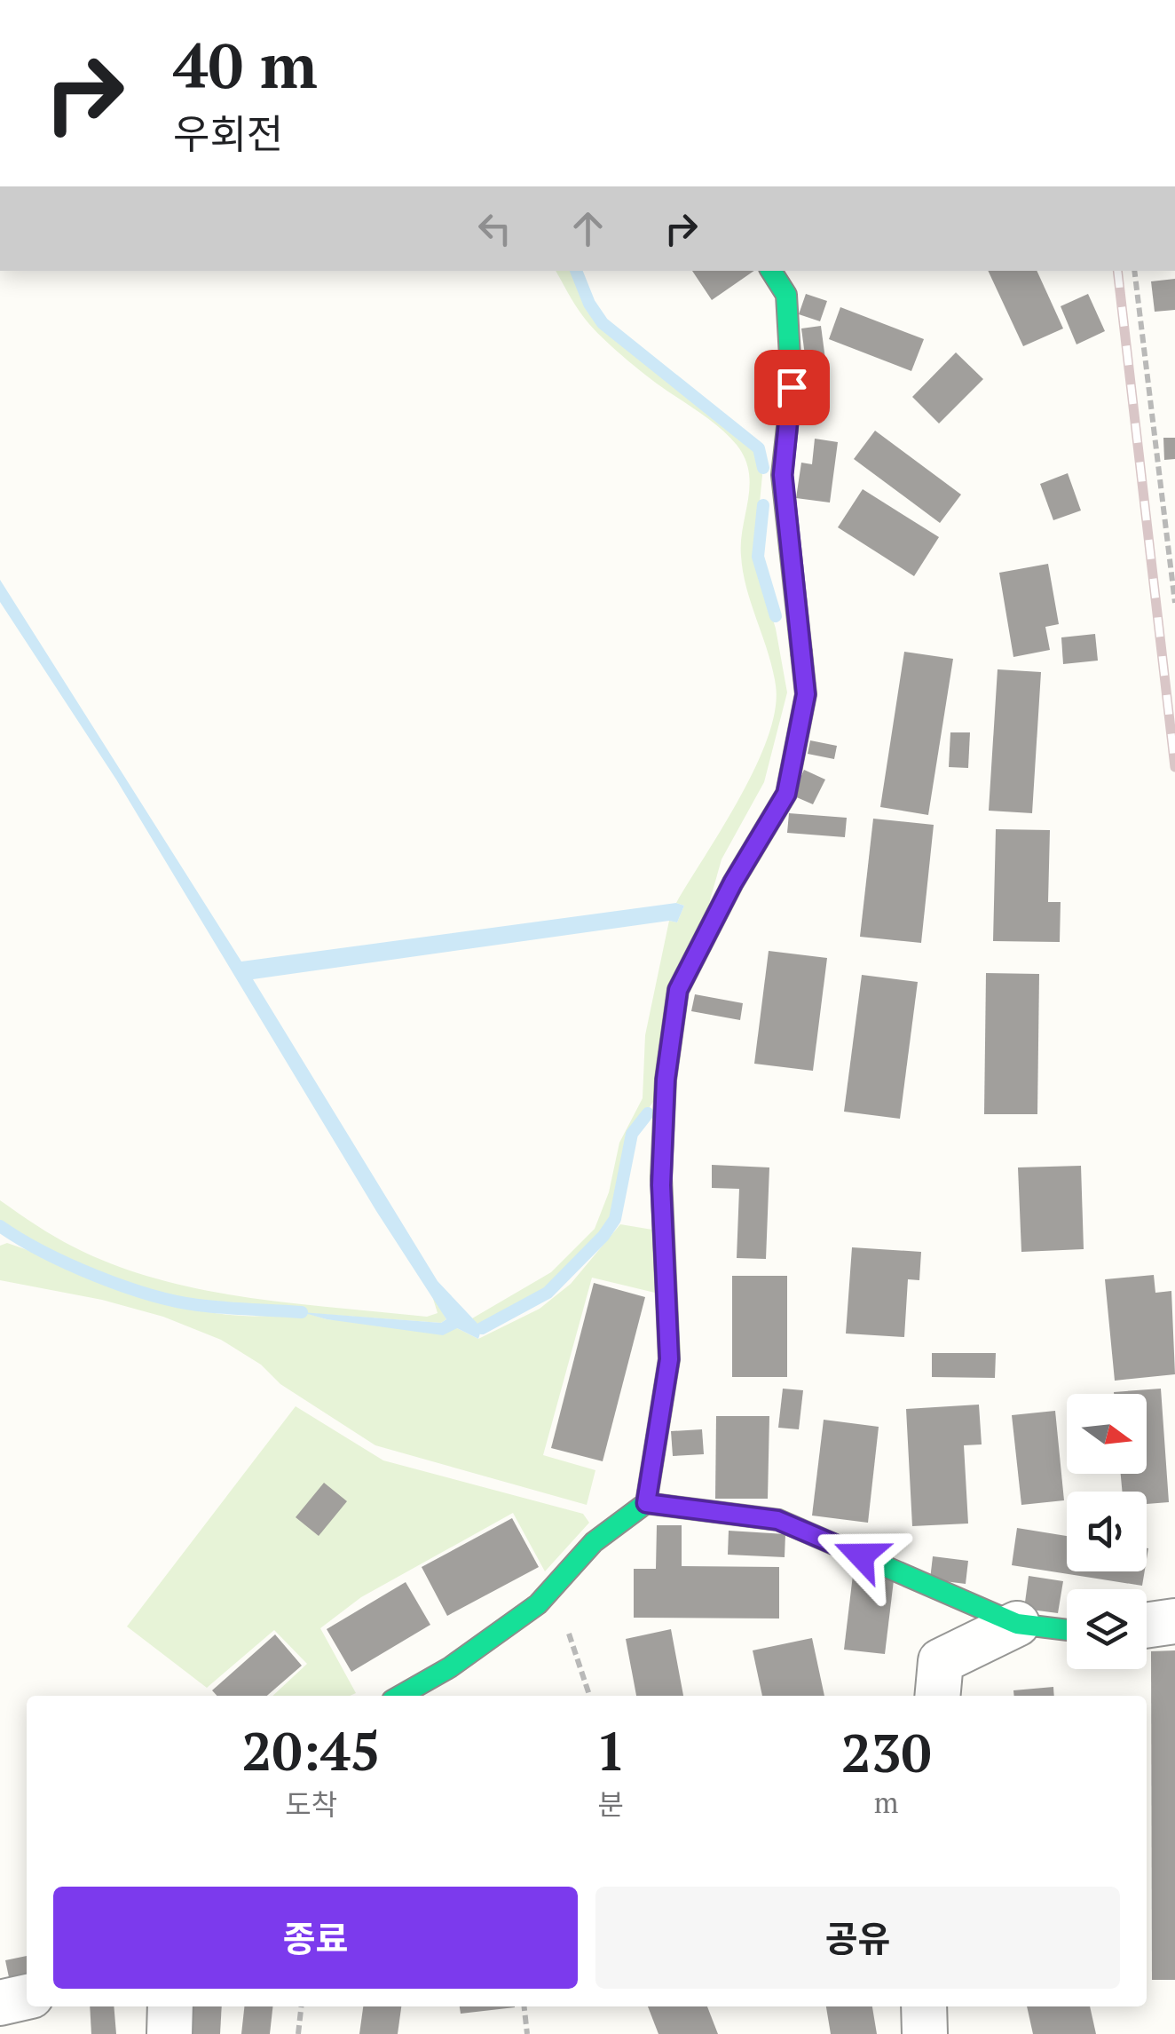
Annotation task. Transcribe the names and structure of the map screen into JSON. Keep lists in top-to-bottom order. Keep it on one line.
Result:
{"north":"right","page":{"turn":["40 m","우회전"],"eta":["20:45","도착","1","분","230","m"],"buttons":["종료","공유"]}}
